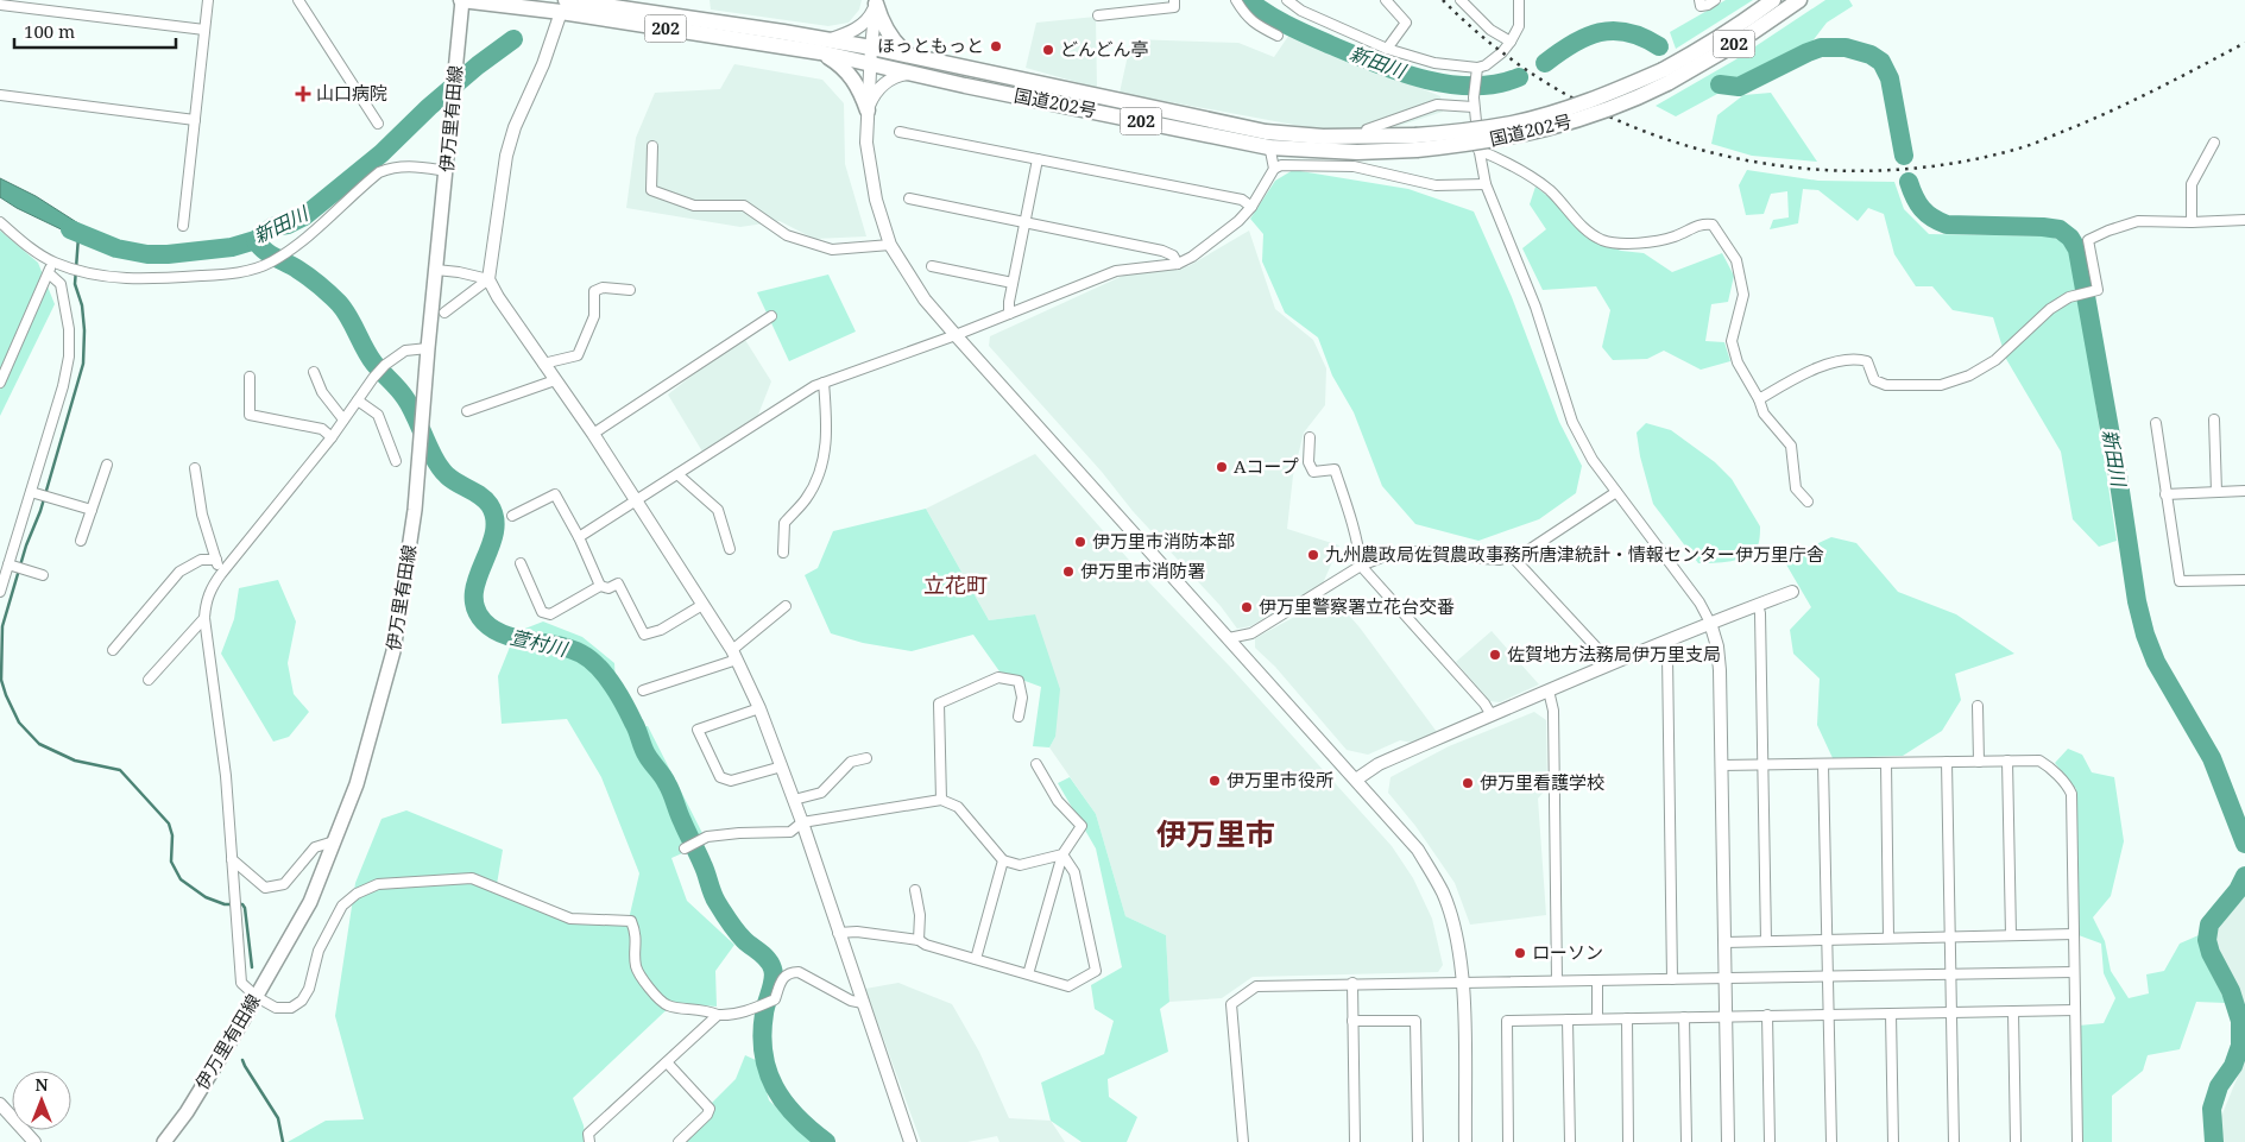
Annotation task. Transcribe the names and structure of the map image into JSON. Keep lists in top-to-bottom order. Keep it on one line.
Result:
{"streets":{"highway":["202","国道202号"],"main road":["伊万里有田線"]},"crossings":[["国道202号","伊万里有田線"]],"districts":["立花町","伊万里市"],"water":["新田川","萱村川"],"places":{"other":["ほっともっと","どんどん亭","Aコープ","伊万里市消防本部","九州農政局佐賀農政事務所唐津統計・情報センター伊万里庁舎","伊万里市消防署","伊万里警察署立花台交番","佐賀地方法務局伊万里支局","伊万里市役所","伊万里看護学校","ローソン"],"health":["山口病院"]},"scale_bar":"100 m","north":"top"}
